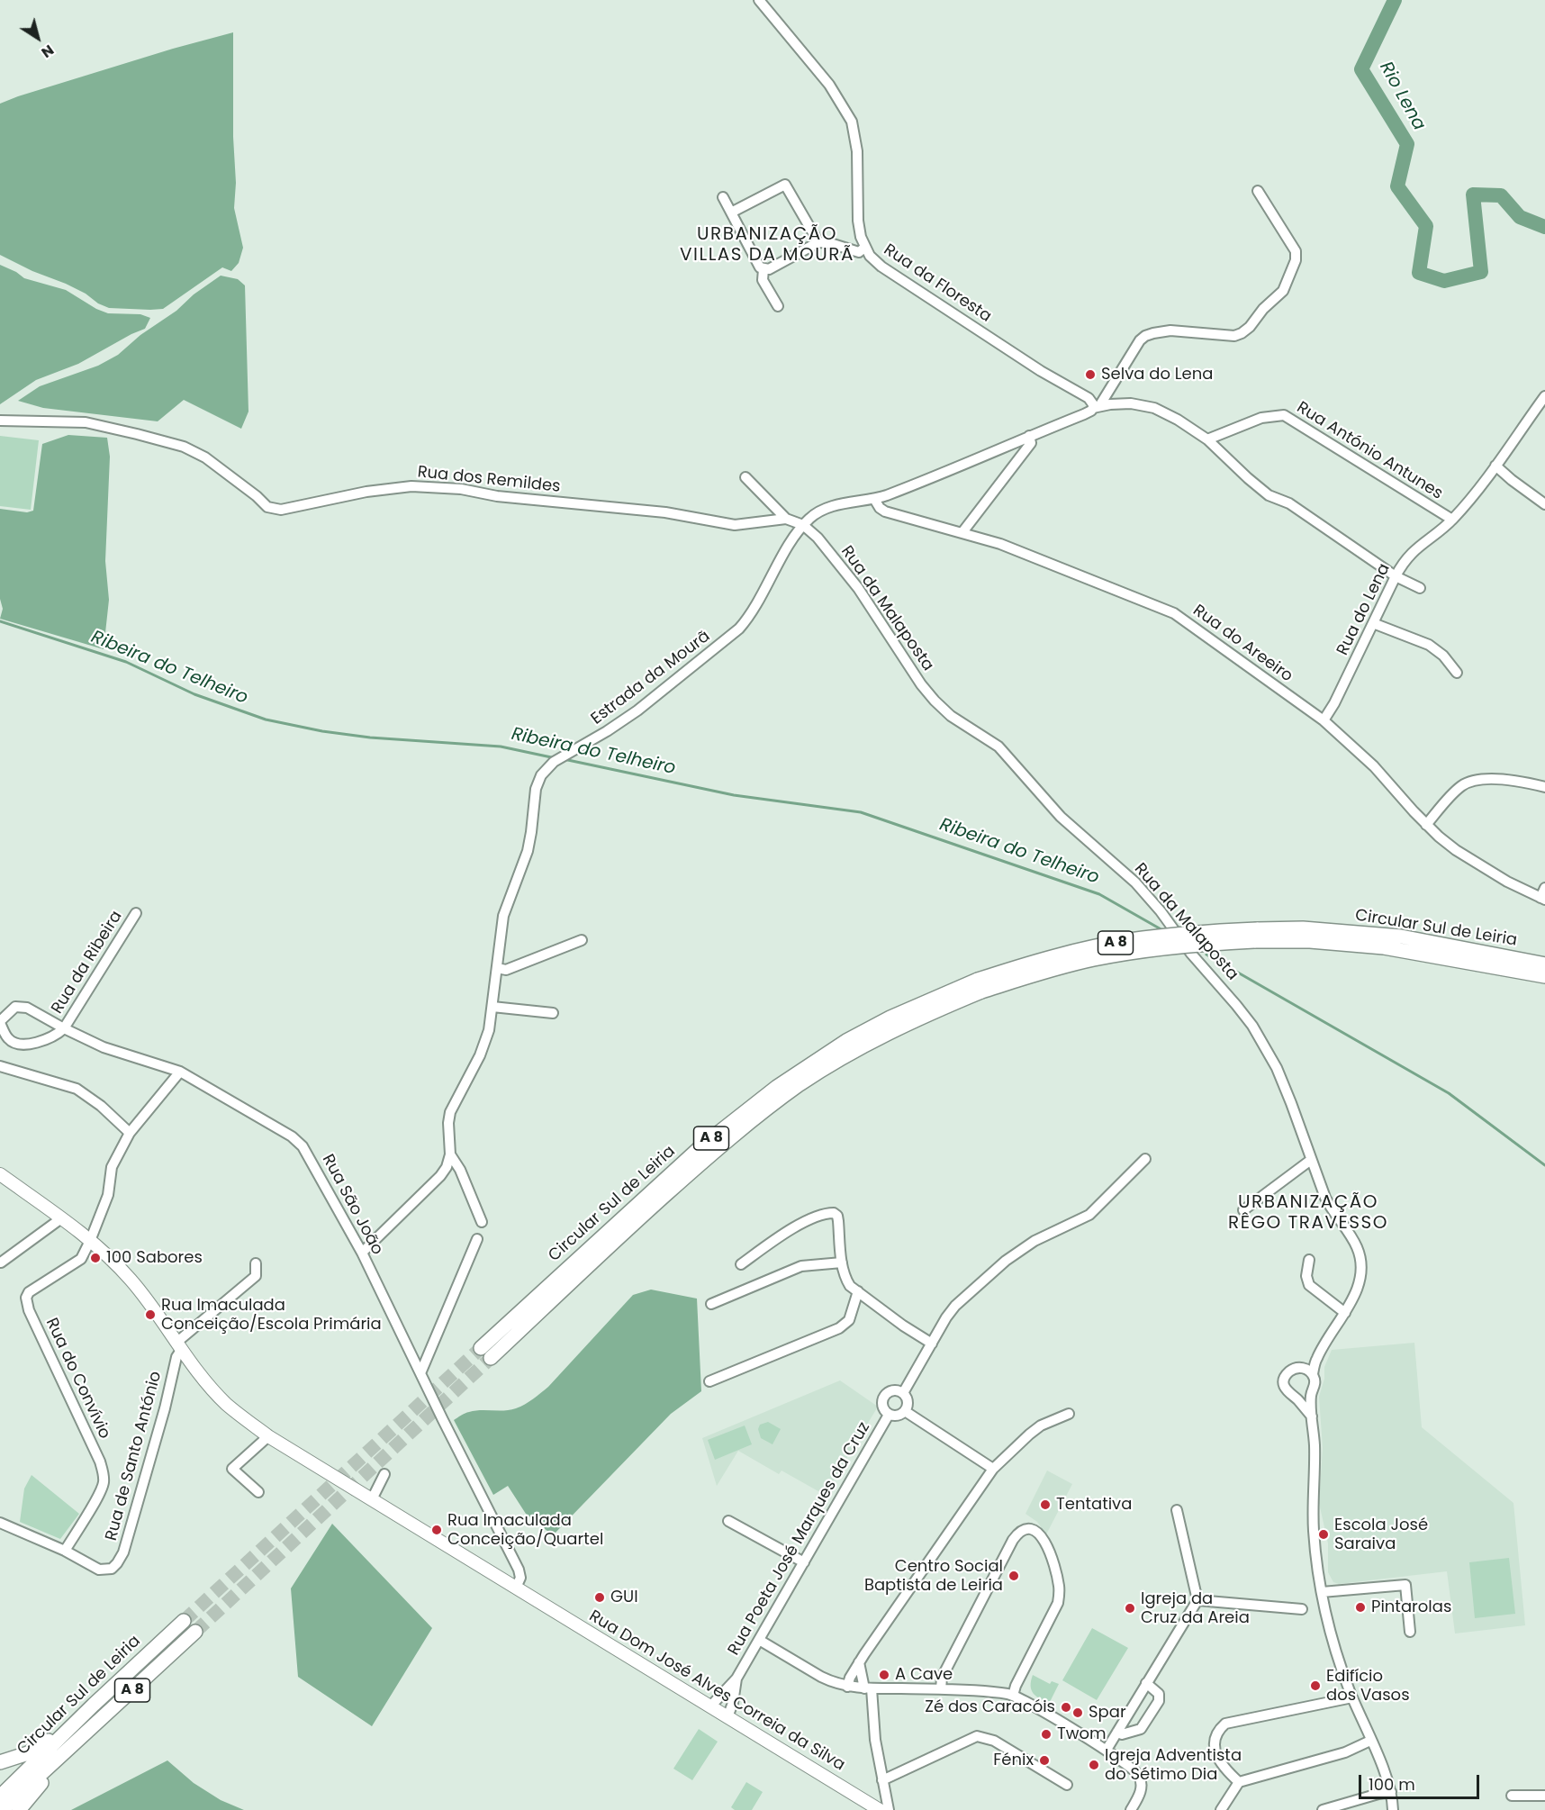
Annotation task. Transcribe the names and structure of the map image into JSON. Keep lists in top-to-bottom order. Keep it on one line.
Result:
{"streets":{"highway":["Circular Sul de Leiria","A 8"],"main road":["Rua Dom José Alves Correia da Silva"],"street":["Rua da Floresta","Rua António Antunes","Rua dos Remildes","Rua da Malaposta","Rua do Lena","Rua do Areeiro","Estrada da Mourã","Rua da Ribeira","Rua São João","Rua do Convívio","Rua de Santo António","Rua Poeta José Marques da Cruz"]},"crossings":[["Rua António Antunes","Rua do Lena"],["Rua dos Remildes","Rua da Malaposta"],["Rua dos Remildes","Estrada da Mourã"],["Rua da Malaposta","Estrada da Mourã"],["Rua do Lena","Rua do Areeiro"],["Rua da Ribeira","Rua São João"],["Rua São João","Rua Dom José Alves Correia da Silva"],["Rua do Convívio","Rua de Santo António"],["Rua do Convívio","Rua Dom José Alves Correia da Silva"],["Rua de Santo António","Rua Dom José Alves Correia da Silva"],["Rua Poeta José Marques da Cruz","Rua Dom José Alves Correia da Silva"]],"districts":["URBANIZAÇÃO VILLAS DA MOURÃ","URBANIZAÇÃO RÊGO TRAVESSO"],"water":["Rio Lena","Ribeira do Telheiro"],"places":["Selva do Lena","100 Sabores","Rua Imaculada Conceição/Escola Primária","Tentativa","Rua Imaculada Conceição/Quartel","Escola José Saraiva","Centro Social Baptista de Leiria","GUI","Pintarolas","Igreja da Cruz da Areia","A Cave","Edifício dos Vasos","Zé dos Caracóis","Spar","Twom","Fénix","Igreja Adventista do Sétimo Dia"],"scale_bar":"100 m","north":"bottom right"}
